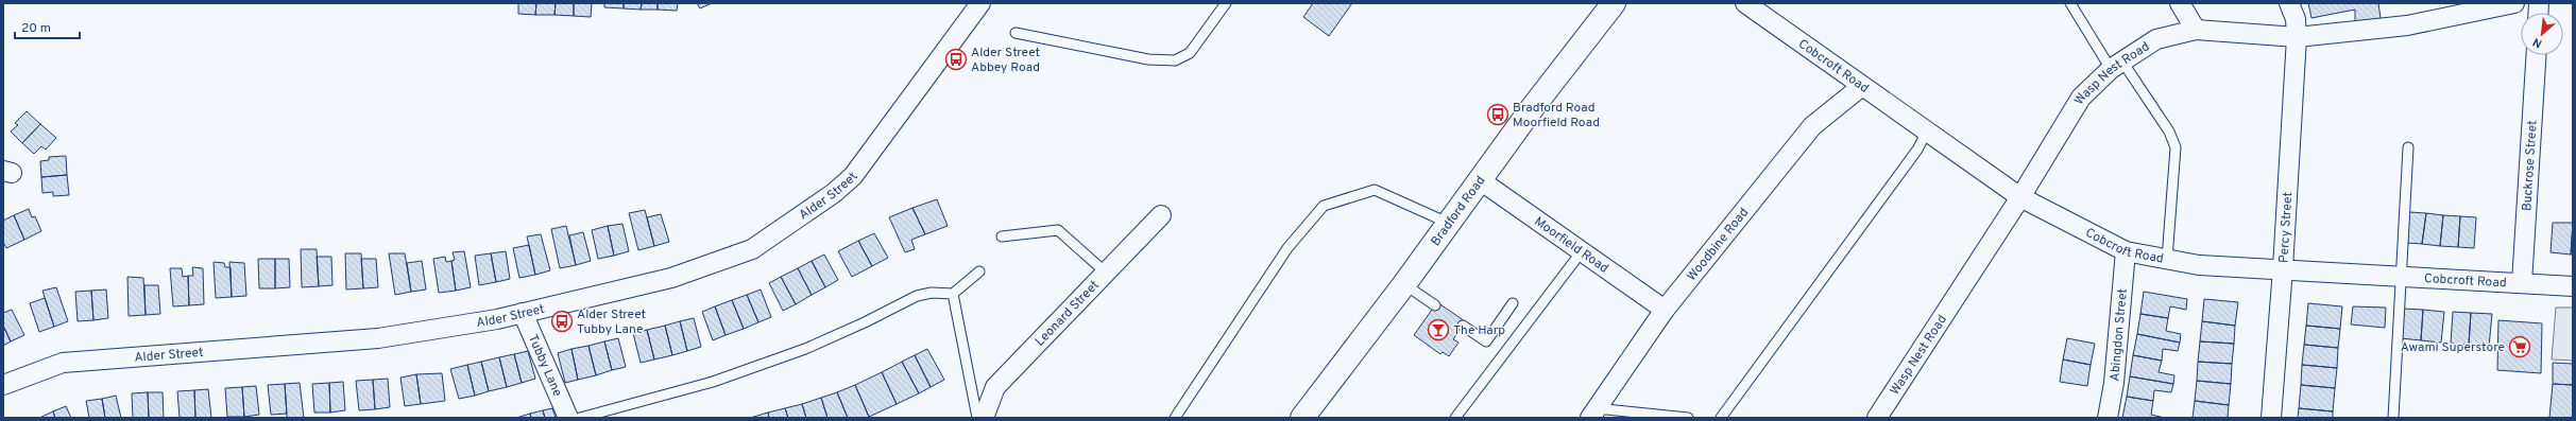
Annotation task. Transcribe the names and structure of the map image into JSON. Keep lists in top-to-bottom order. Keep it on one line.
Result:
{"streets":{"main road":["Bradford Road"],"street":["Cobcroft Road","Wasp Nest Road","Buckrose Street","Alder Street","Percy Street","Woodbine Road","Moorfield Road","Leonard Street","Abingdon Street","Tubby Lane"]},"crossings":[["Cobcroft Road","Wasp Nest Road"],["Cobcroft Road","Buckrose Street"],["Cobcroft Road","Percy Street"],["Cobcroft Road","Woodbine Road"],["Cobcroft Road","Abingdon Street"],["Wasp Nest Road","Percy Street"],["Alder Street","Tubby Lane"],["Bradford Road","Moorfield Road"],["Woodbine Road","Moorfield Road"]],"places":{"bus stop":["Alder Street Abbey Road","Bradford Road Moorfield Road","Alder Street Tubby Lane"],"bar":["The Harp"],"supermarket":["Awami Superstore"]},"scale_bar":"20 m","north":"bottom left"}
